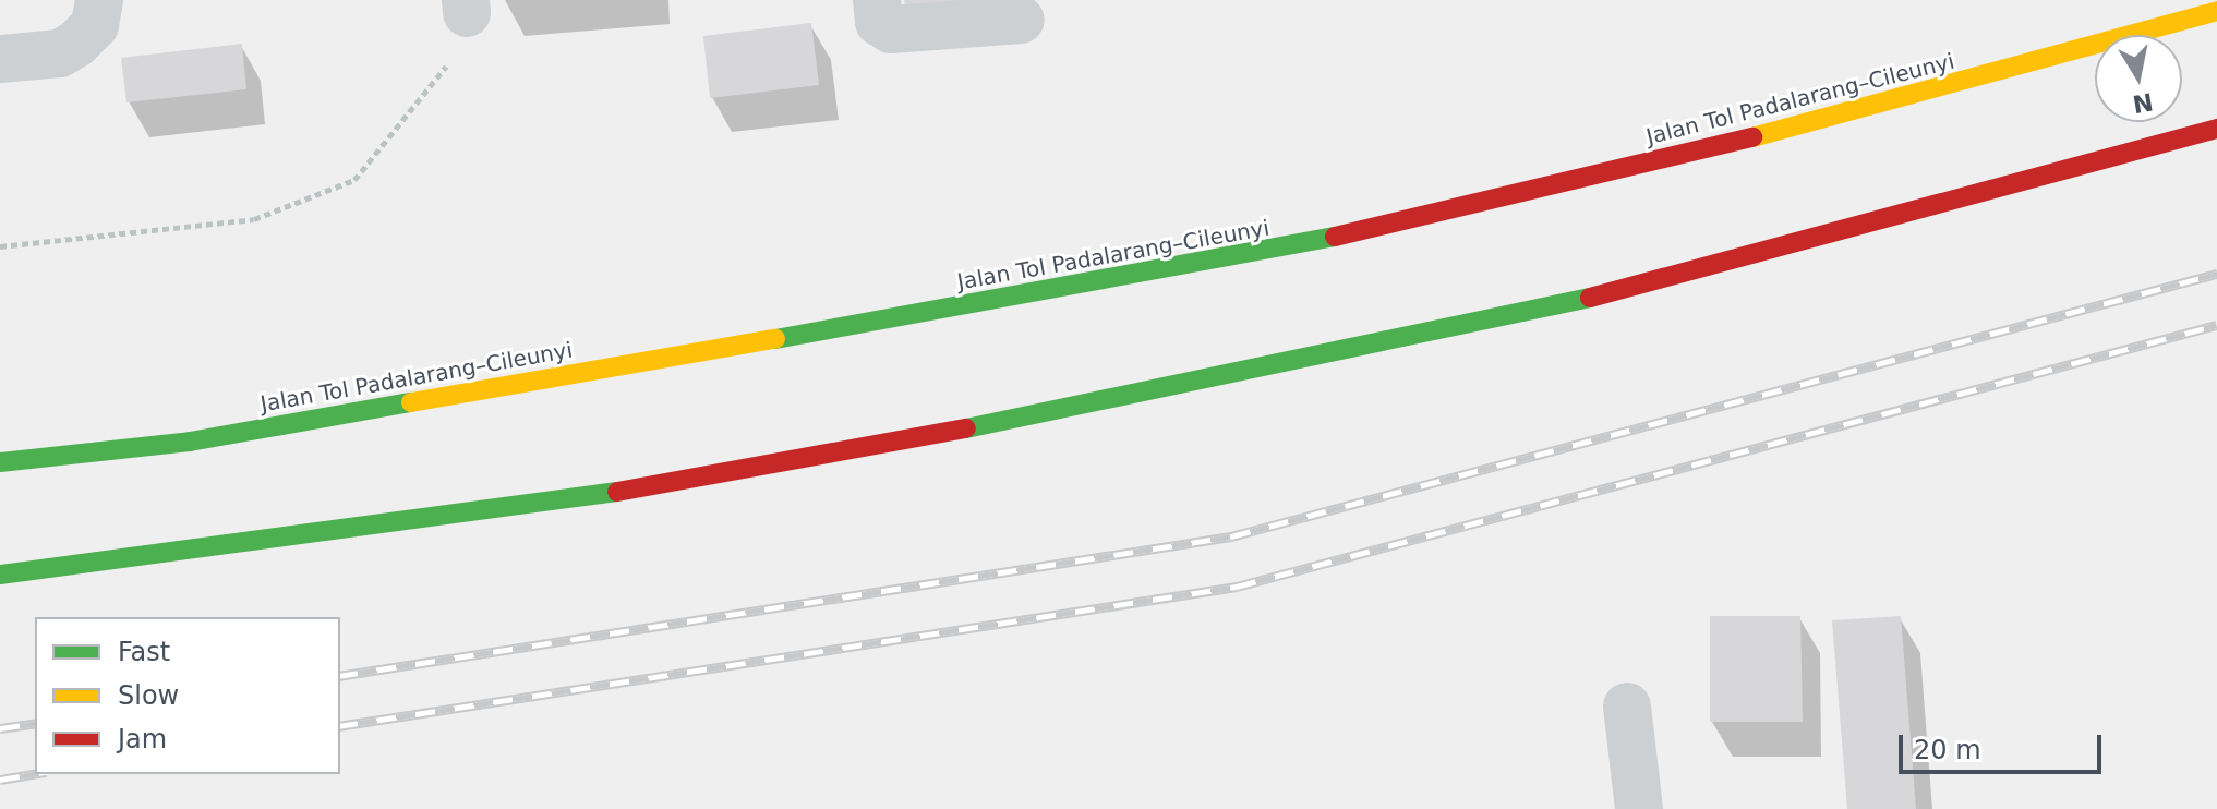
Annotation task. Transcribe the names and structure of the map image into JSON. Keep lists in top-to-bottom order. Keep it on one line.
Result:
{"streets":{"highway":["Jalan Tol Padalarang–Cileunyi"]},"legend":["Fast","Slow","Jam"],"scale_bar":"20 m","north":"bottom"}
